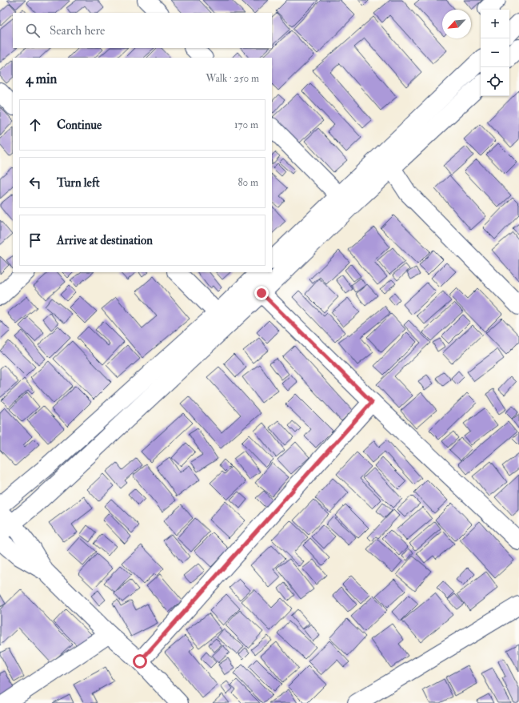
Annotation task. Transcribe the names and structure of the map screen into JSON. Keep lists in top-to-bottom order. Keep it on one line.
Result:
{"north":"bottom left","page":{"map_buttons":["+","−"],"search":"Search here","heading":["4 min","Walk · 250 m"],"list":[["Continue","170 m"],["Turn left","80 m"],"Arrive at destination"]}}
